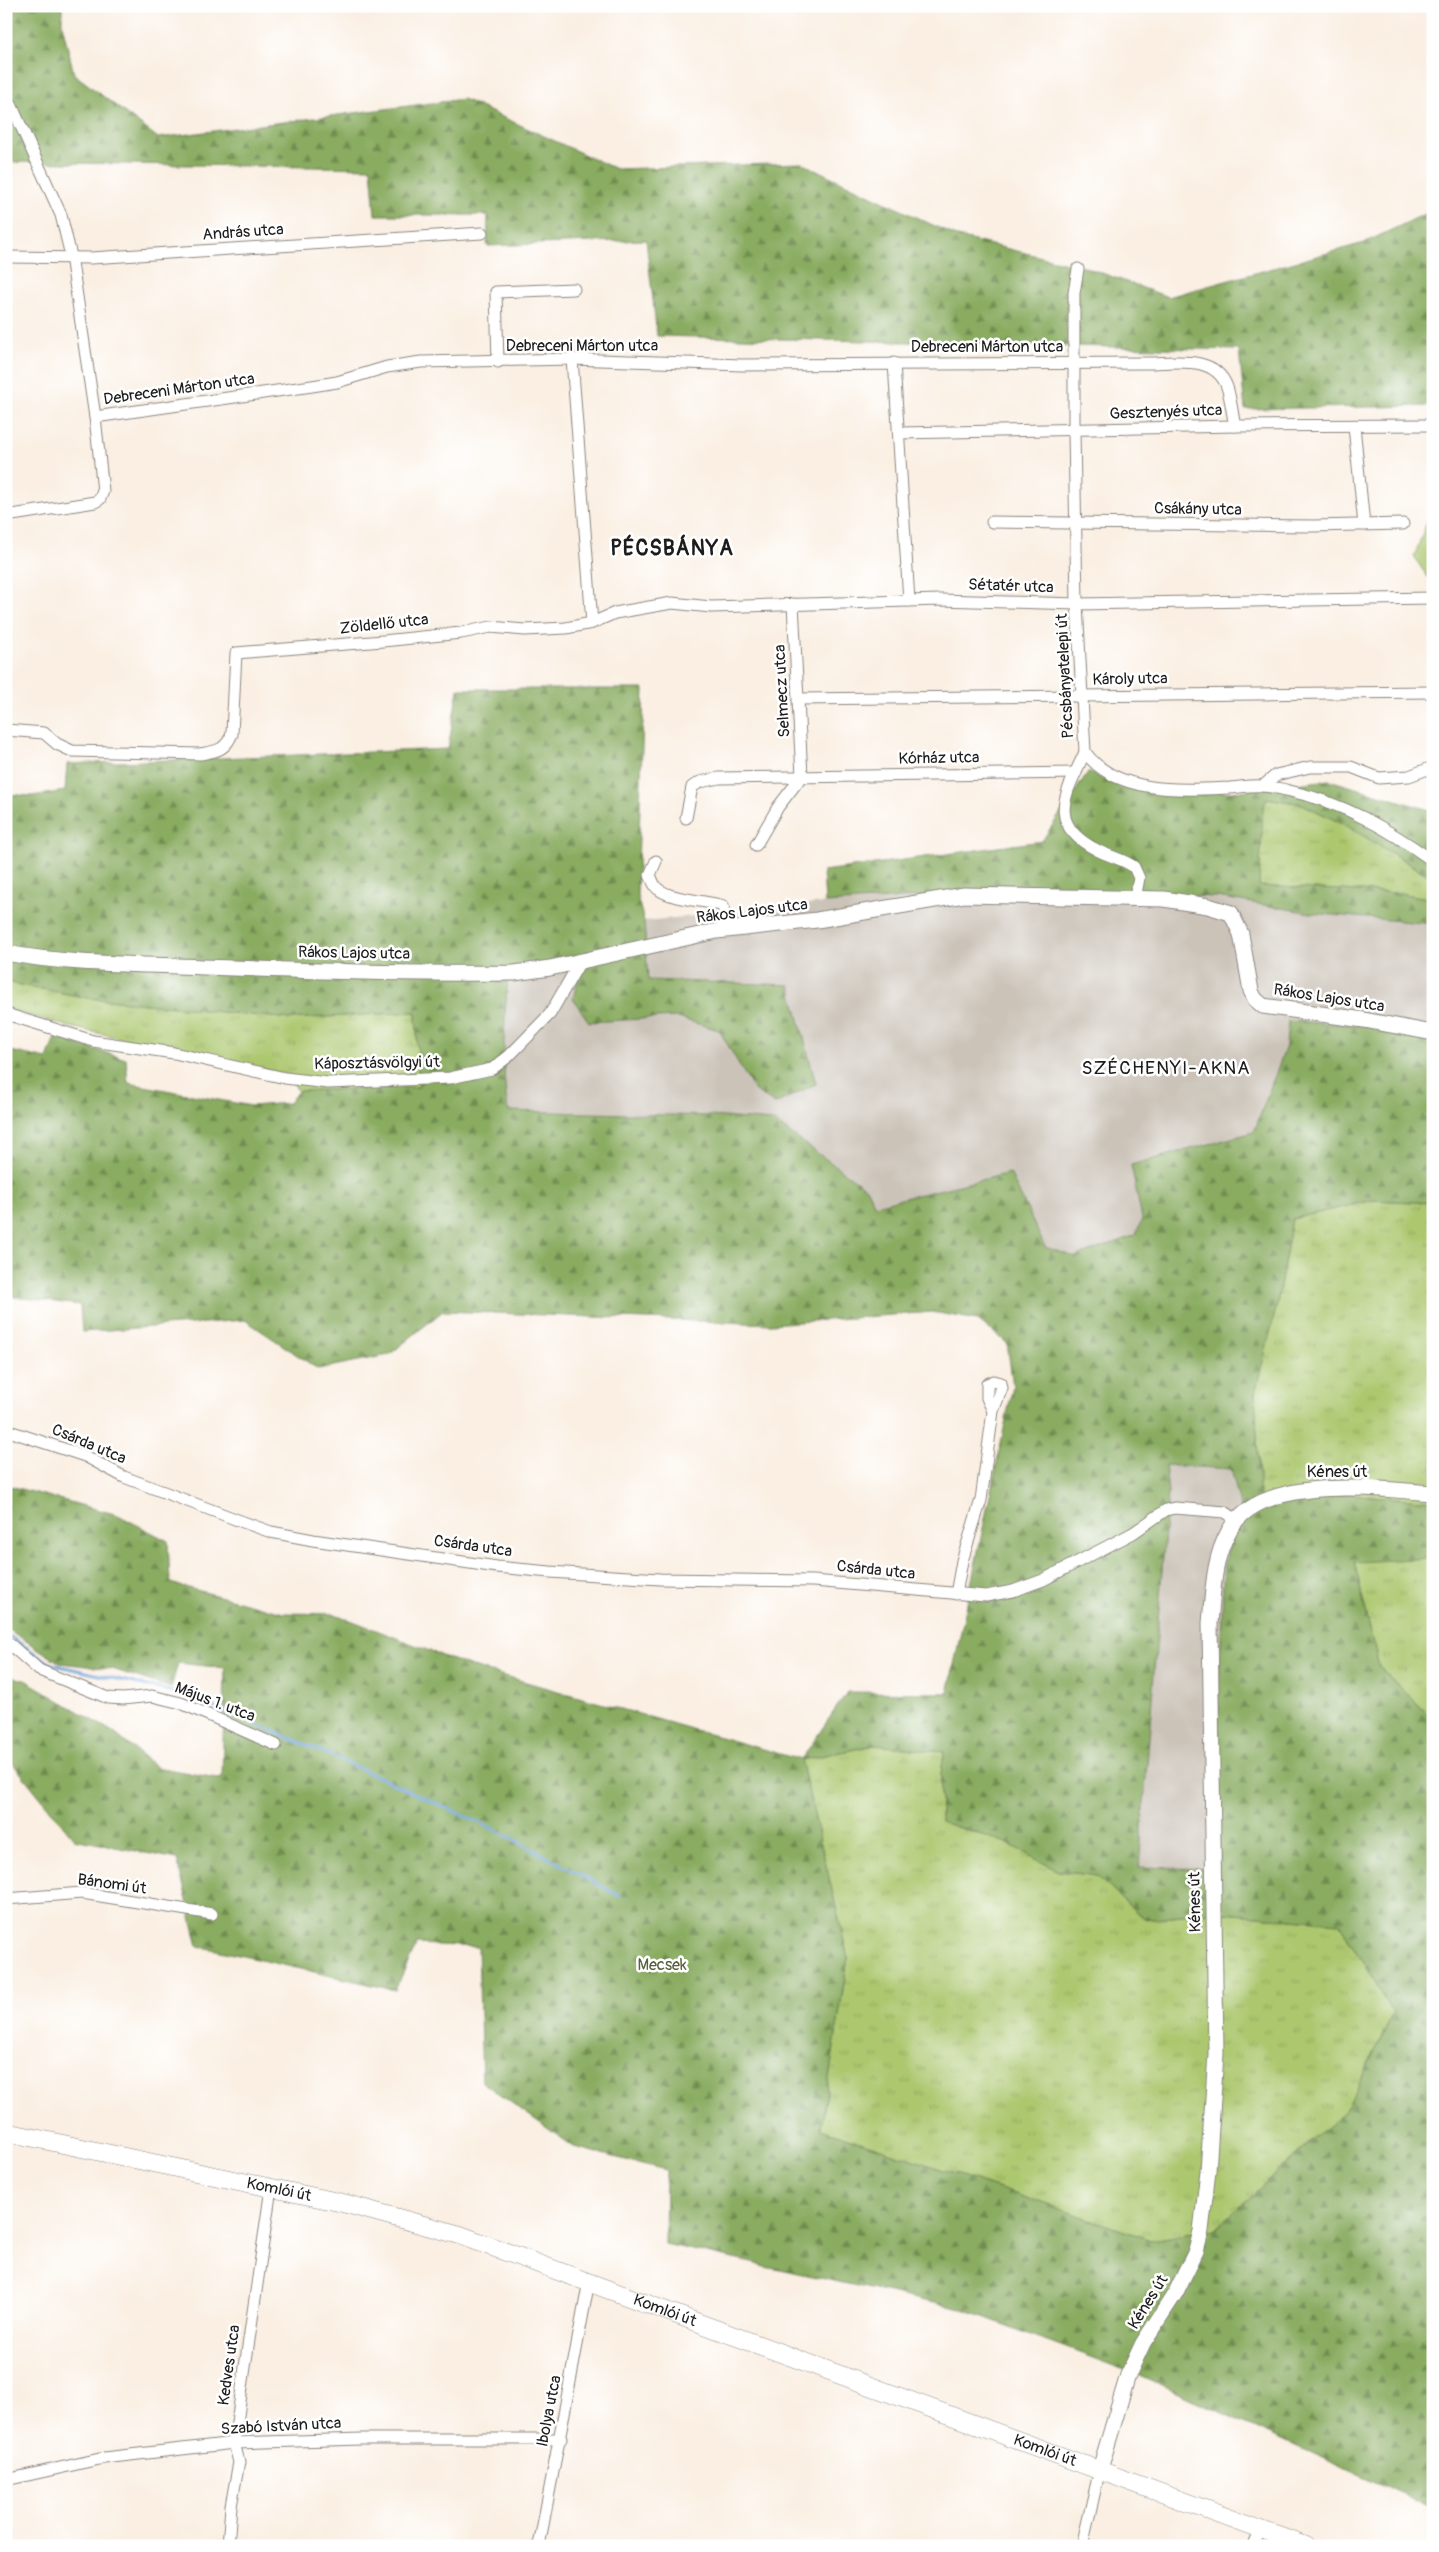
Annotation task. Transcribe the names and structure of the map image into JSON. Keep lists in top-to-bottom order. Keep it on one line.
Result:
{"streets":{"main road":["Komlói út"],"street":["András utca","Debreceni Márton utca","Gesztenyés utca","Csákány utca","Sétatér utca","Zöldellő utca","Pécsbányatelepi út","Károly utca","Selmecz utca","Kórház utca","Rákos Lajos utca","Káposztásvölgyi út","Csárda utca","Kénes út","Május 1. utca","Bánomi út","Kedves utca","Ibolya utca","Szabó István utca"]},"crossings":[["András utca","Debreceni Márton utca"],["Debreceni Márton utca","Gesztenyés utca"],["Debreceni Márton utca","Pécsbányatelepi út"],["Gesztenyés utca","Pécsbányatelepi út"],["Csákány utca","Pécsbányatelepi út"],["Sétatér utca","Zöldellő utca"],["Sétatér utca","Pécsbányatelepi út"],["Sétatér utca","Selmecz utca"],["Pécsbányatelepi út","Károly utca"],["Károly utca","Selmecz utca"],["Selmecz utca","Kórház utca"],["Rákos Lajos utca","Káposztásvölgyi út"],["Csárda utca","Kénes út"],["Kénes út","Komlói út"],["Komlói út","Kedves utca"],["Komlói út","Ibolya utca"],["Kedves utca","Szabó István utca"],["Ibolya utca","Szabó István utca"]],"districts":["PÉCSBÁNYA","SZÉCHENYI-AKNA"],"parks":["Mecsek"]}
